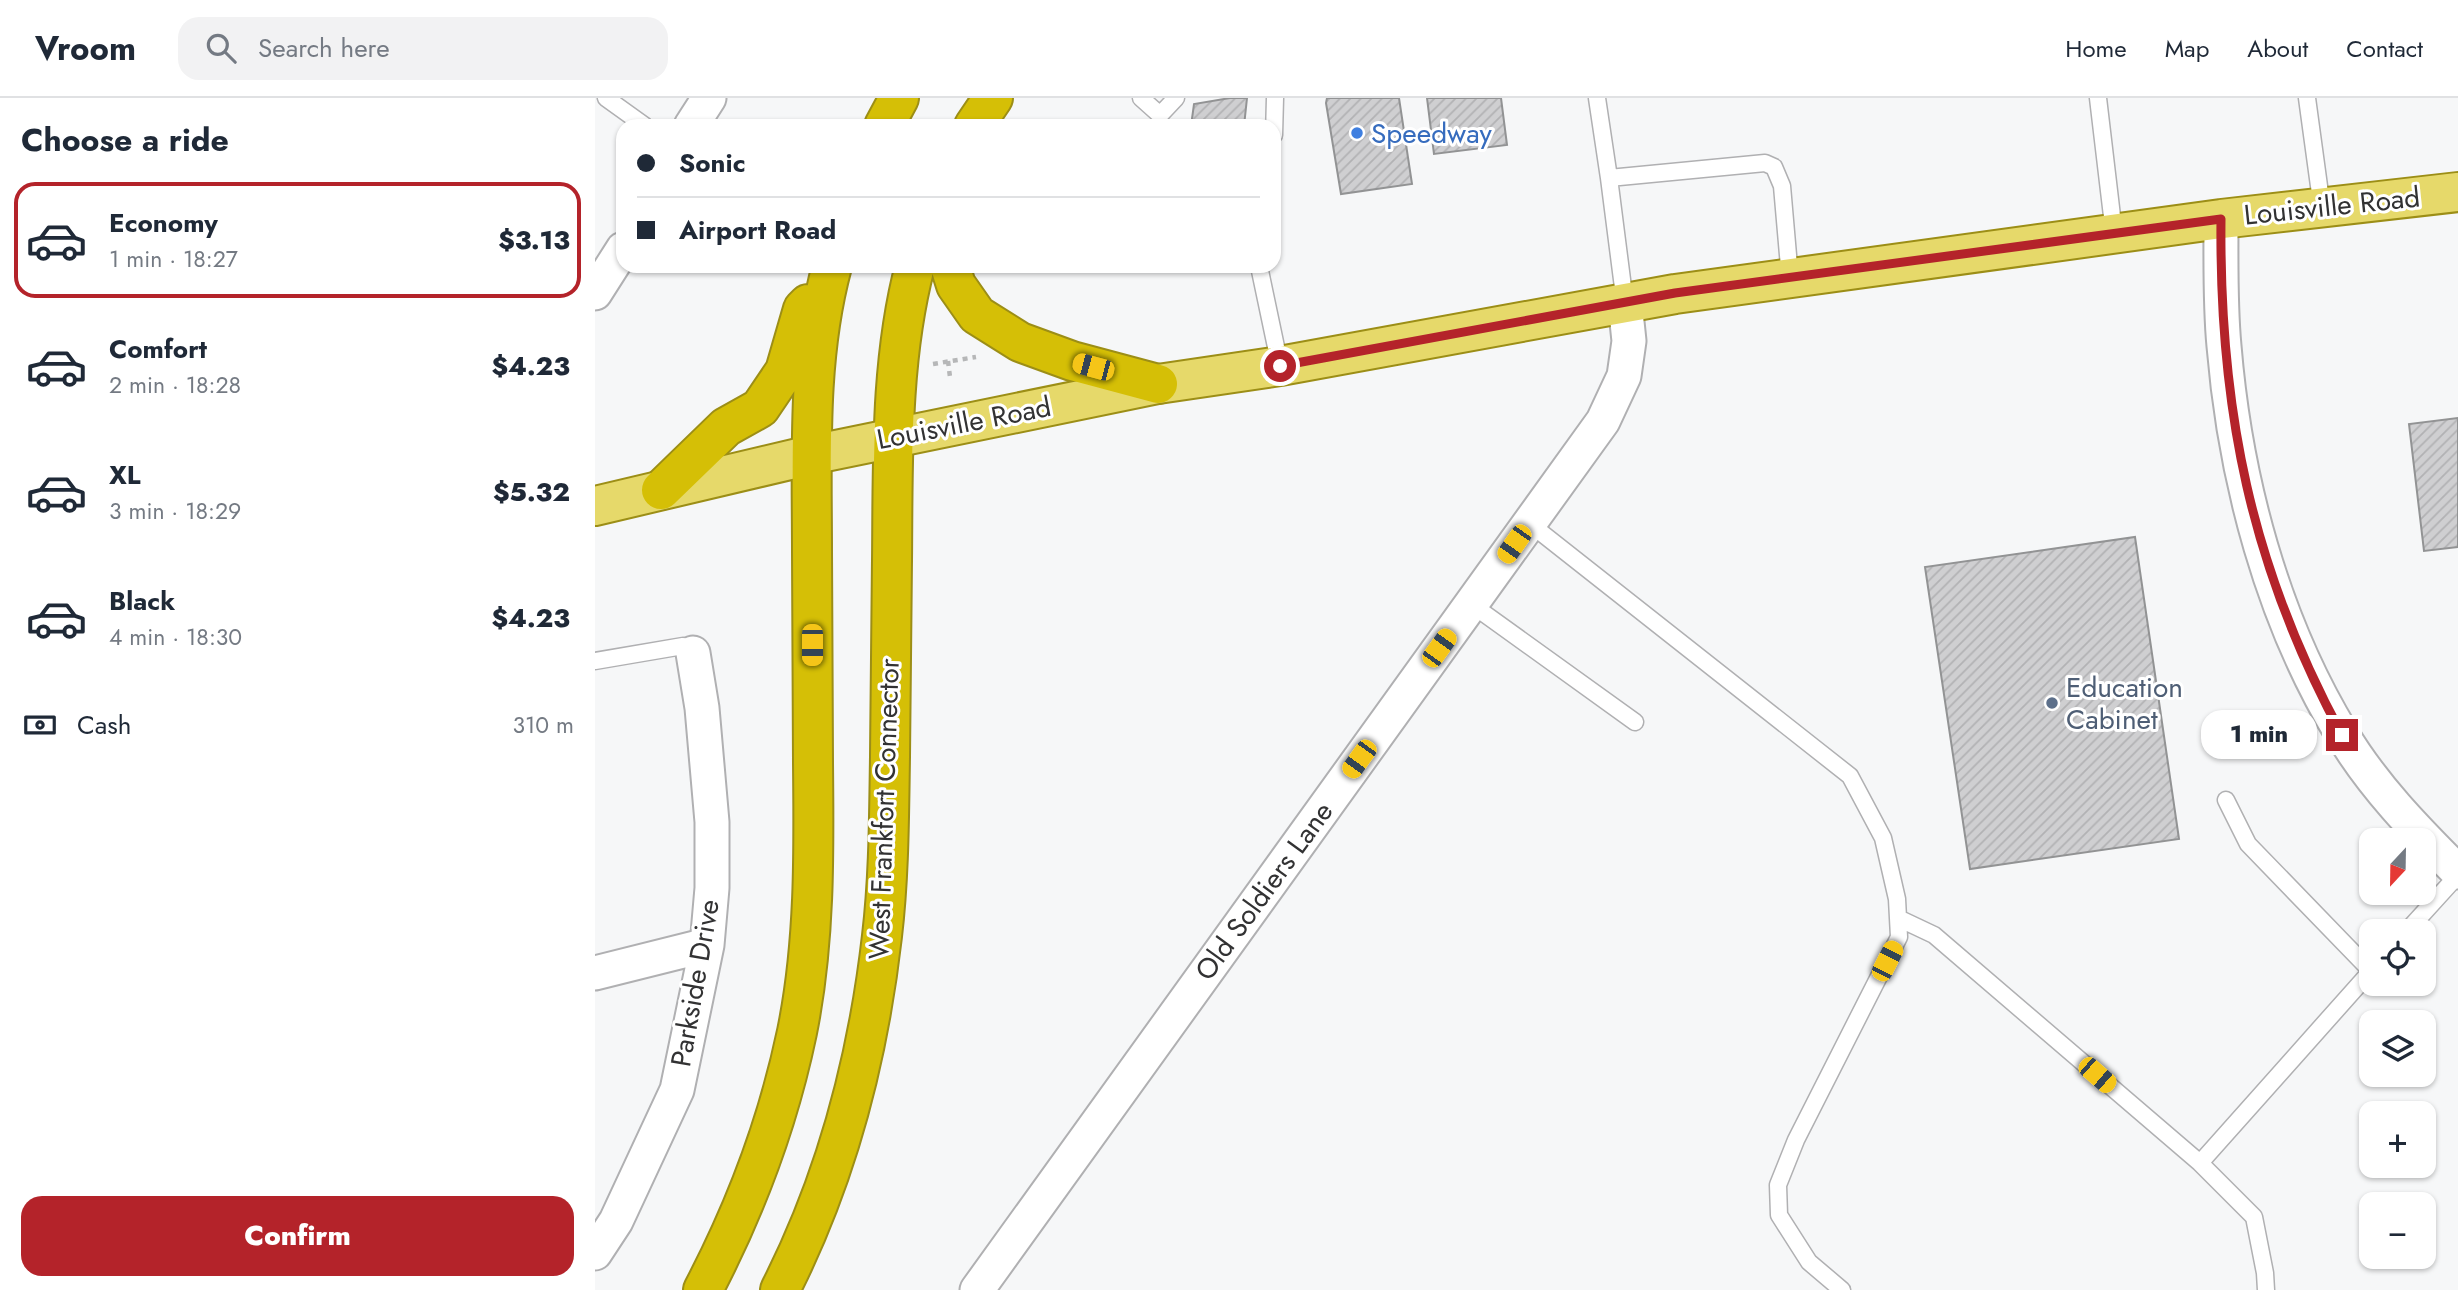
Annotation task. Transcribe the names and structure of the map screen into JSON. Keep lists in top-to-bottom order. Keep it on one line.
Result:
{"streets":{"highway":["West Frankfort Connector"],"main road":["Louisville Road"],"street":["Old Soldiers Lane","Parkside Drive"]},"crossings":[["Louisville Road","West Frankfort Connector"],["Louisville Road","Old Soldiers Lane"]],"places":["Speedway","Education Cabinet"],"north":"bottom","page":{"header":"Vroom","search":"Search here","nav":["Home","Map","About","Contact"],"heading":"Choose a ride","banner":["Sonic","Airport Road"],"list":[{"name":"Economy","note":"1 min · 18:27","value":"$3.13"},{"name":"Comfort","note":"2 min · 18:28","value":"$4.23"},{"name":"XL","note":"3 min · 18:29","value":"$5.32"},{"name":"Black","note":"4 min · 18:30","value":"$4.23"}],"pay":["Cash","310 m"],"bubble":"1 min","map_buttons":["+","−"],"buttons":"Confirm"}}
